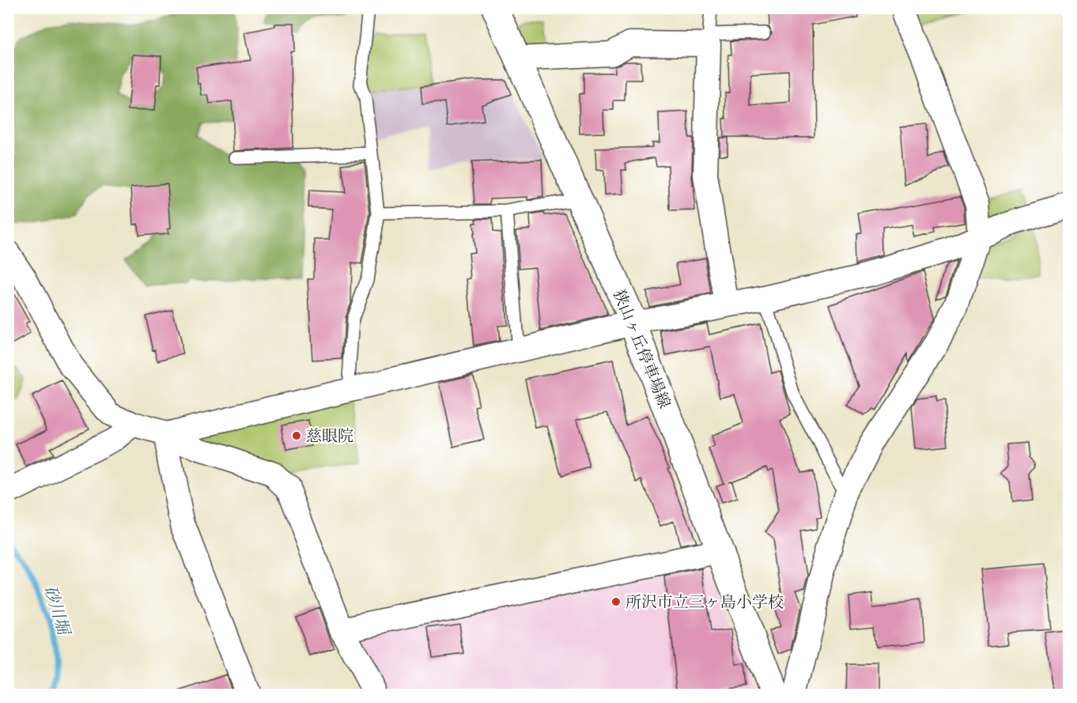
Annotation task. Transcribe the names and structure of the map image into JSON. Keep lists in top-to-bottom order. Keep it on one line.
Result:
{"streets":{"main road":["狭山ヶ丘停車場線"]},"water":["砂川堀"],"places":["慈眼院","所沢市立三ヶ島小学校"]}
